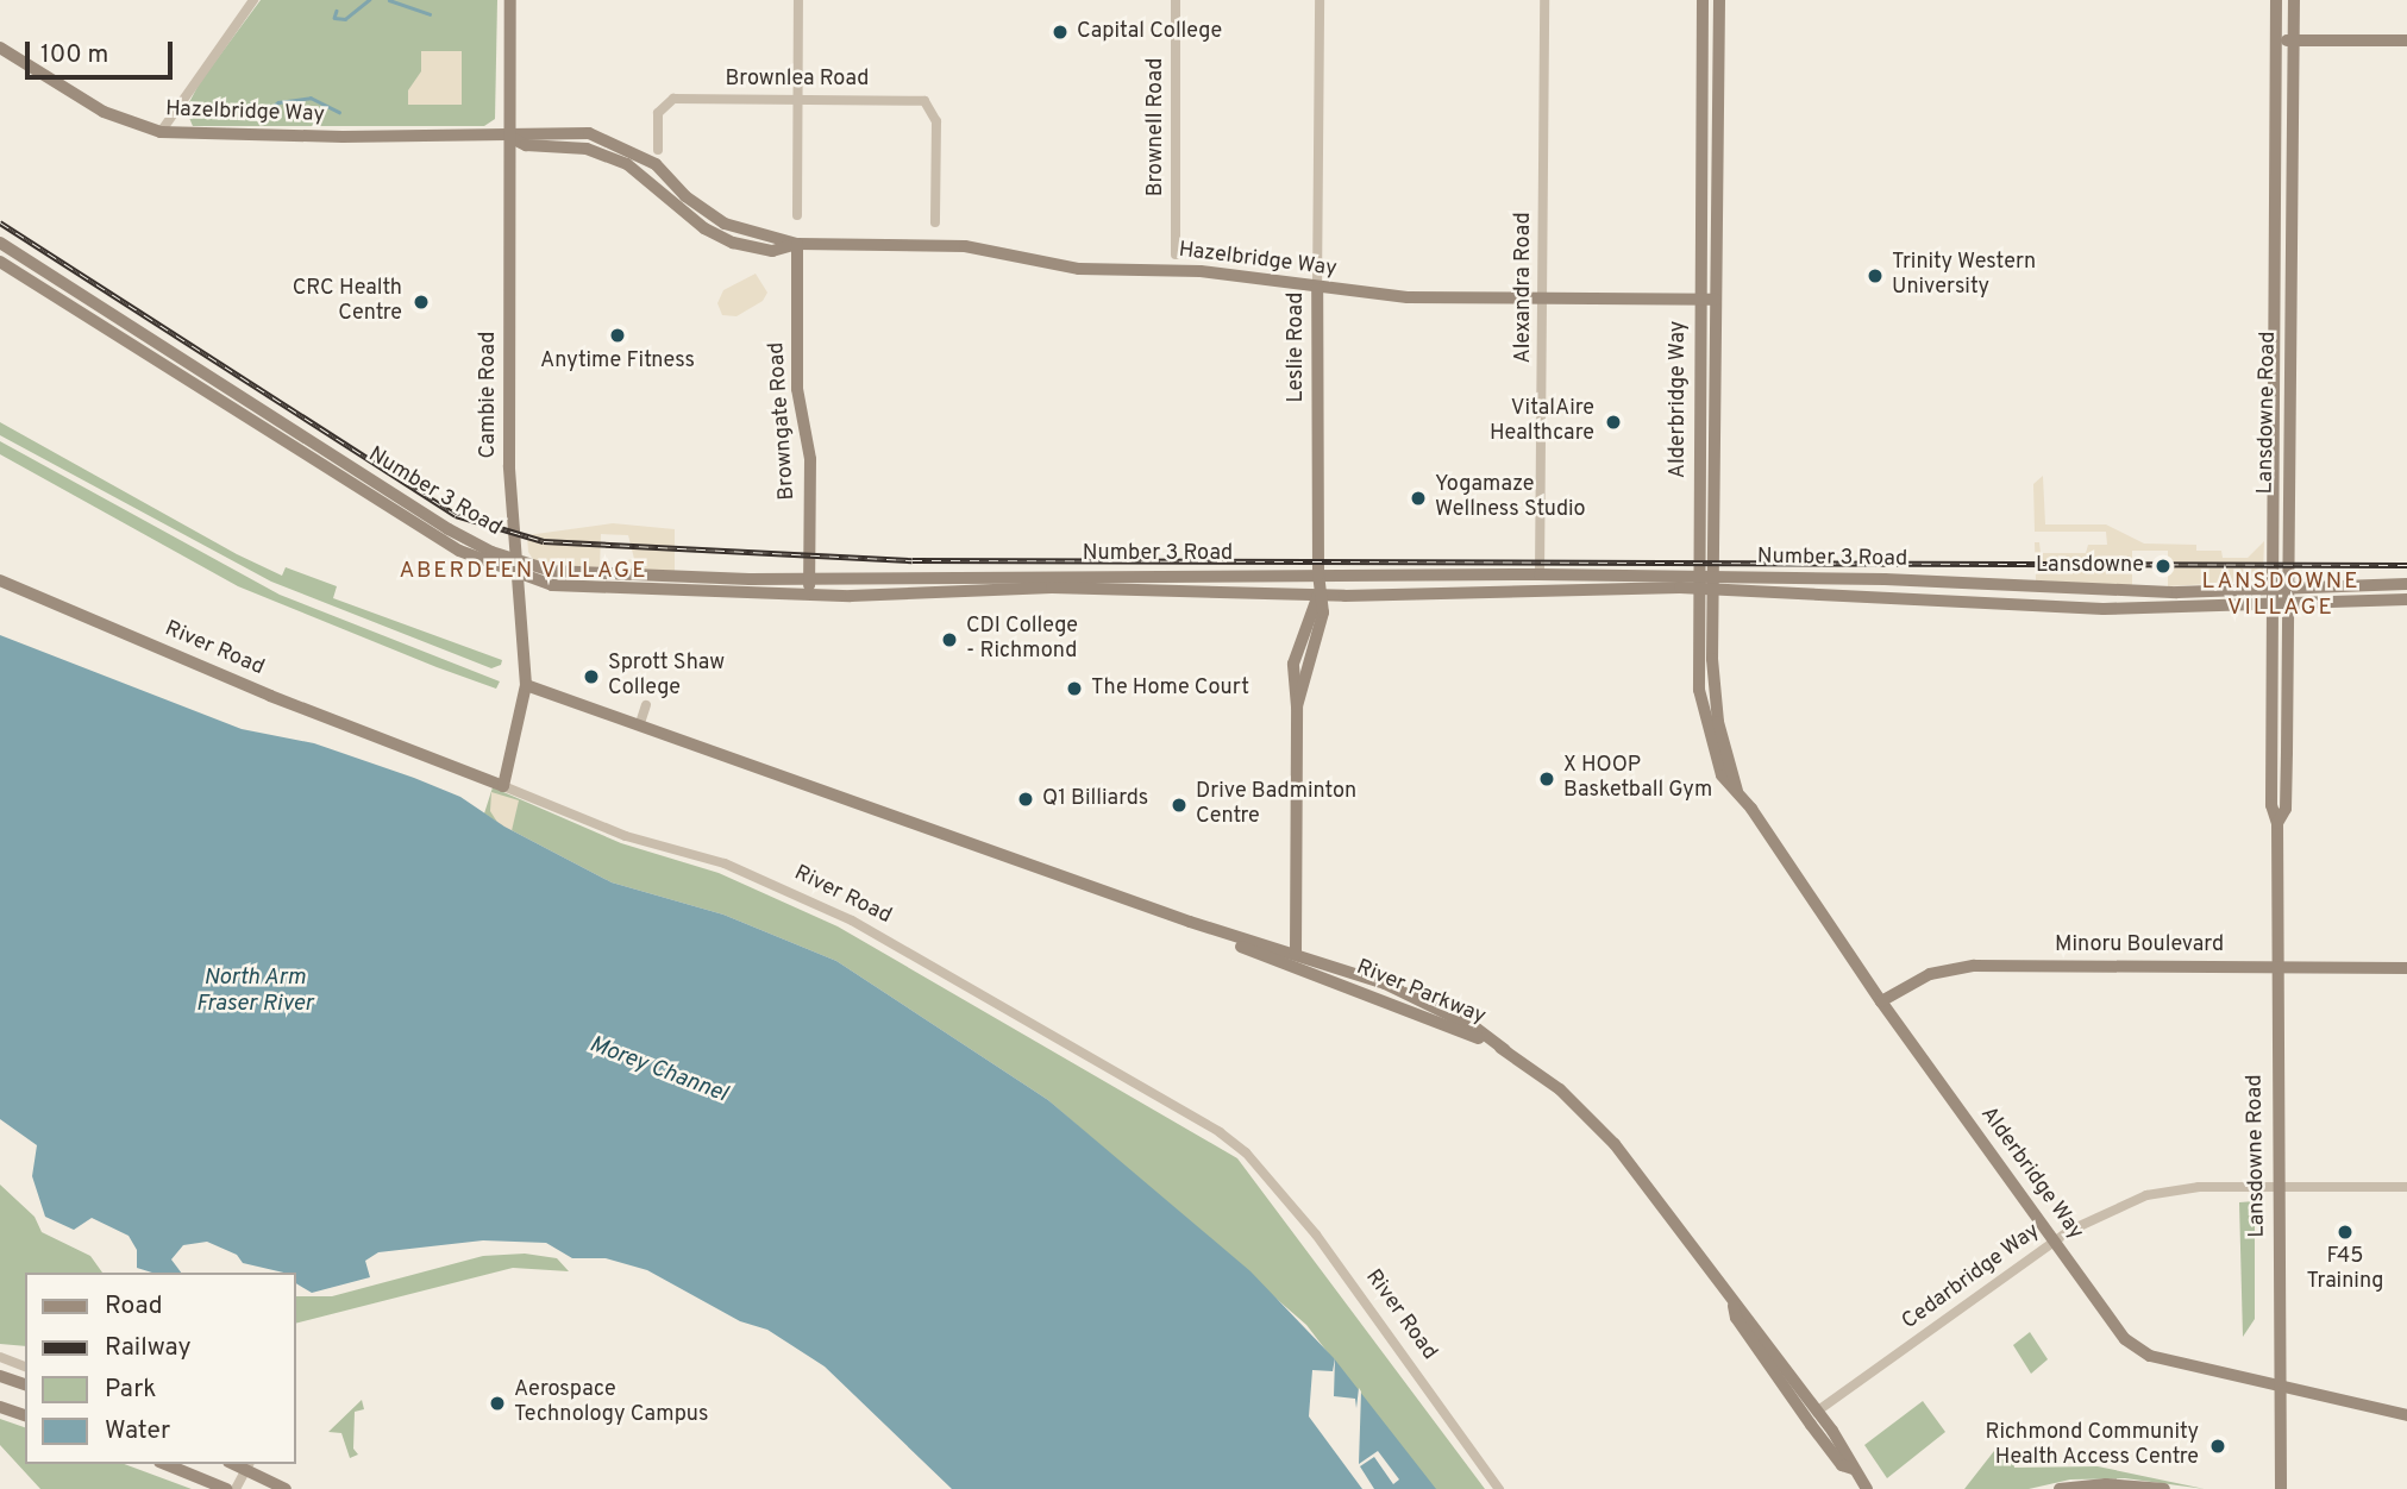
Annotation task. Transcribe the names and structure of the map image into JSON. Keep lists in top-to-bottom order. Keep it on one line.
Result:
{"streets":{"street":["Brownlea Road","Hazelbridge Way","Brownell Road","Alexandra Road","Leslie Road","Cambie Road","Alderbridge Way","Lansdowne Road","Browngate Road","Number 3 Road","River Road","Minoru Boulevard","River Parkway","Cedarbridge Way"]},"crossings":[["Hazelbridge Way","Alexandra Road"],["Hazelbridge Way","Leslie Road"],["Hazelbridge Way","Cambie Road"],["Hazelbridge Way","Alderbridge Way"],["Hazelbridge Way","Browngate Road"],["Alexandra Road","Number 3 Road"],["Leslie Road","Number 3 Road"],["Leslie Road","River Parkway"],["Cambie Road","Number 3 Road"],["Cambie Road","River Road"],["Alderbridge Way","Lansdowne Road"],["Alderbridge Way","Number 3 Road"],["Alderbridge Way","Minoru Boulevard"],["Alderbridge Way","Cedarbridge Way"],["Lansdowne Road","Number 3 Road"],["Lansdowne Road","Minoru Boulevard"],["Lansdowne Road","Cedarbridge Way"],["Browngate Road","Number 3 Road"]],"districts":["ABERDEEN VILLAGE","LANSDOWNE VILLAGE"],"water":["North Arm Fraser River","Morey Channel"],"places":["Capital College","Trinity Western University","CRC Health Centre","Anytime Fitness","VitalAire Healthcare","Yogamaze Wellness Studio","Lansdowne","CDI College - Richmond","Sprott Shaw College","The Home Court","X HOOP Basketball Gym","Q1 Billiards","Drive Badminton Centre","F45 Training","Aerospace Technology Campus","Richmond Community Health Access Centre"],"legend":["Road","Railway","Park","Water"],"scale_bar":"100 m"}
